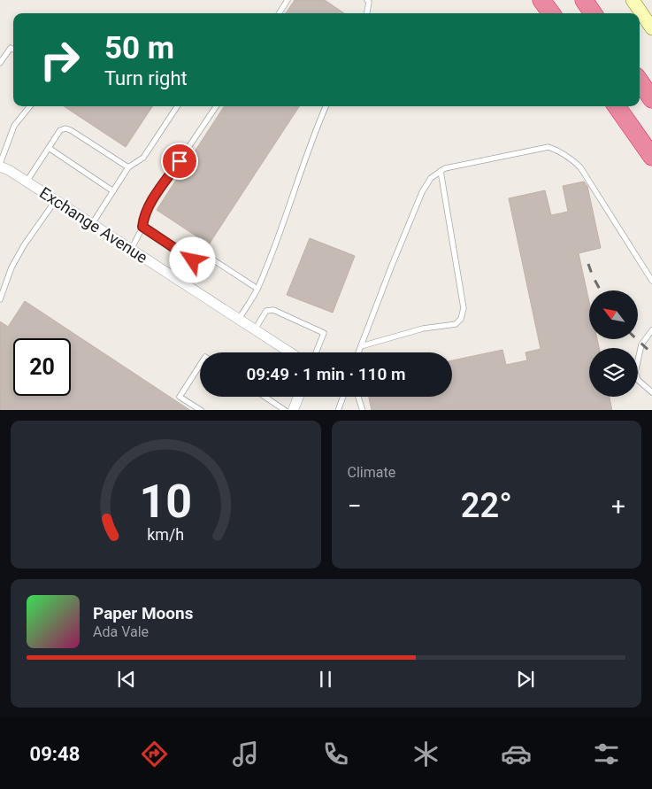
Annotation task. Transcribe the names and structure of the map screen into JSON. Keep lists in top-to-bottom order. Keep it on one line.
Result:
{"streets":{"street":["Exchange Avenue"]},"north":"top left","page":{"turn":["50 m","Turn right"],"limit":"20","trip":"09:49 · 1 min · 110 m","tile":"Climate","heat":["−","22°","+"],"song":["Paper Moons","Ada Vale"],"tabs":"09:48","gauge":["10","km/h"]}}
